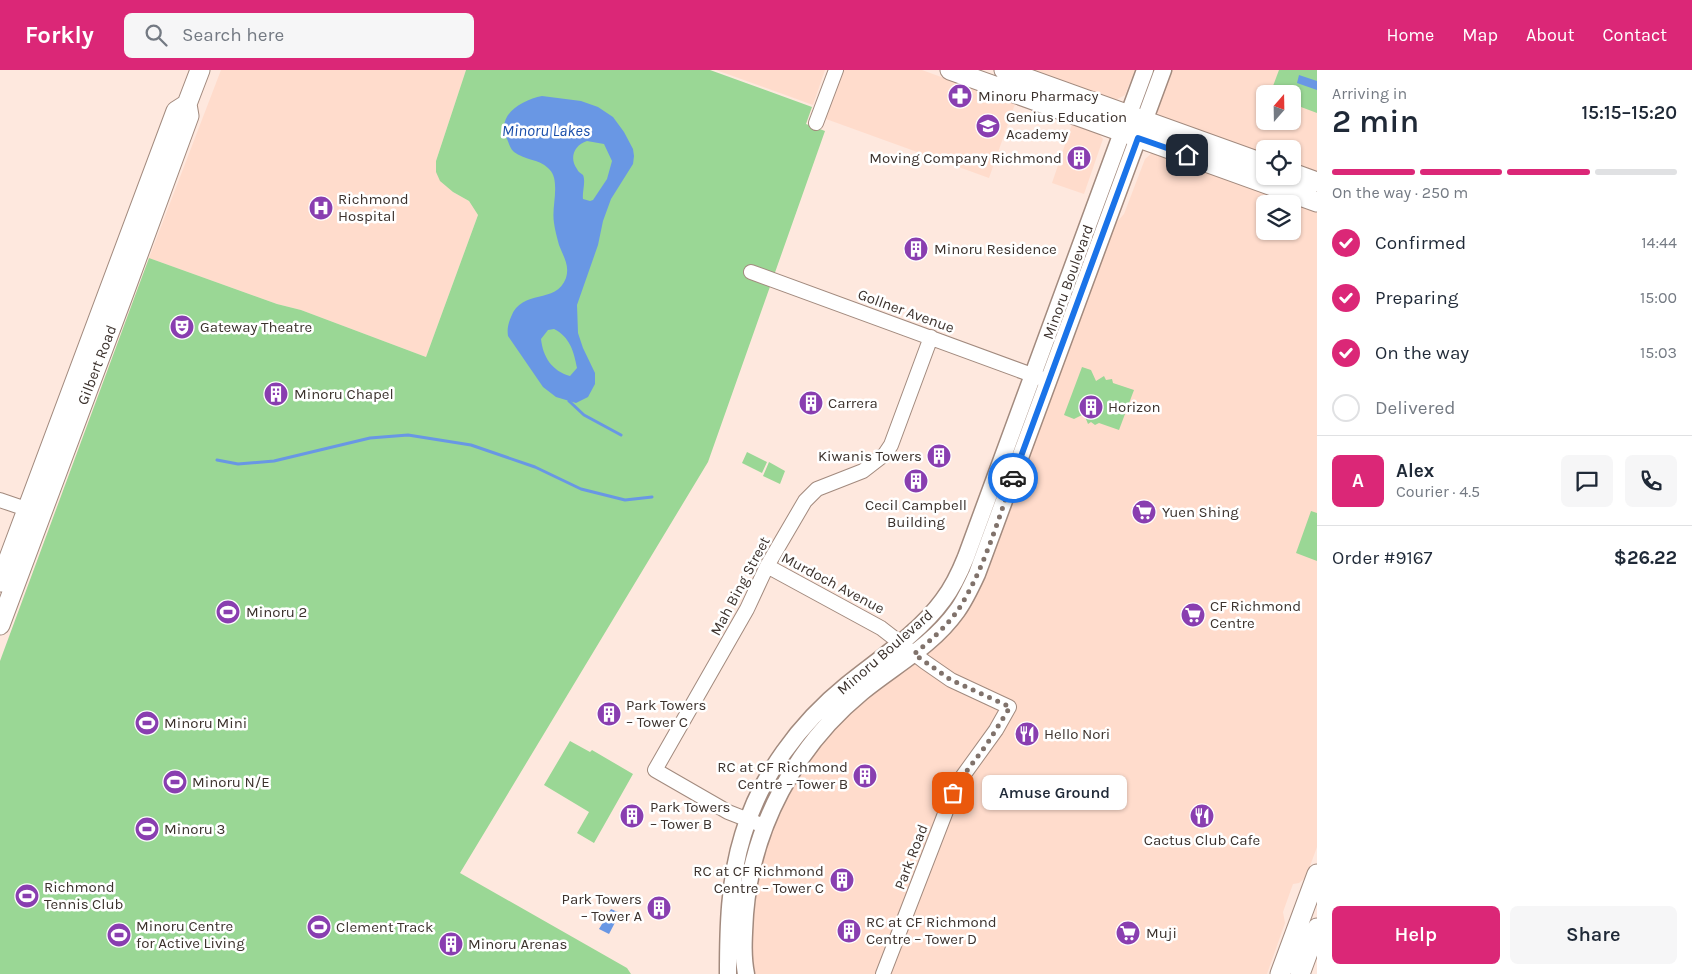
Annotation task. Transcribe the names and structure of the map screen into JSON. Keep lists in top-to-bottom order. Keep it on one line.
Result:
{"streets":{"main road":["Gilbert Road"],"street":["Minoru Boulevard","Gollner Avenue","Murdoch Avenue","Mah Bing Street","Park Road"]},"crossings":[["Minoru Boulevard","Gollner Avenue"],["Minoru Boulevard","Murdoch Avenue"],["Minoru Boulevard","Mah Bing Street"],["Gollner Avenue","Mah Bing Street"],["Murdoch Avenue","Mah Bing Street"],["Murdoch Avenue","Park Road"]],"water":["Minoru Lakes"],"places":{"pharmacy":["Minoru Pharmacy"],"school or university":["Genius Education Academy"],"building":["Moving Company Richmond","Minoru Residence","Minoru Chapel","Carrera","Horizon","Kiwanis Towers","Cecil Campbell Building","Park Towers – Tower C","RC at CF Richmond Centre – Tower B","Park Towers – Tower B","RC at CF Richmond Centre – Tower C","Park Towers – Tower A","RC at CF Richmond Centre – Tower D","Minoru Arenas"],"hospital":["Richmond Hospital"],"theatre":["Gateway Theatre"],"supermarket":["Yuen Shing","CF Richmond Centre","Muji"],"sports":["Minoru 2","Minoru Mini","Minoru N/E","Minoru 3","Richmond Tennis Club","Clement Track","Minoru Centre for Active Living"],"restaurant":["Hello Nori","Cactus Club Cafe"],"other":["Amuse Ground"]},"north":"top","page":{"header":"Forkly","search":"Search here","nav":["Home","Map","About","Contact"],"heading":["2 min","Arriving in","15:15–15:20"],"panel":["Alex","Courier · 4.5","Order #9167","$26.22"],"bar":"On the way · 250 m","list":[["Confirmed","14:44"],["Preparing","15:00"],["On the way","15:03"],"Delivered"],"round":"A","bubble":"Amuse Ground","buttons":["Help","Share"]}}
